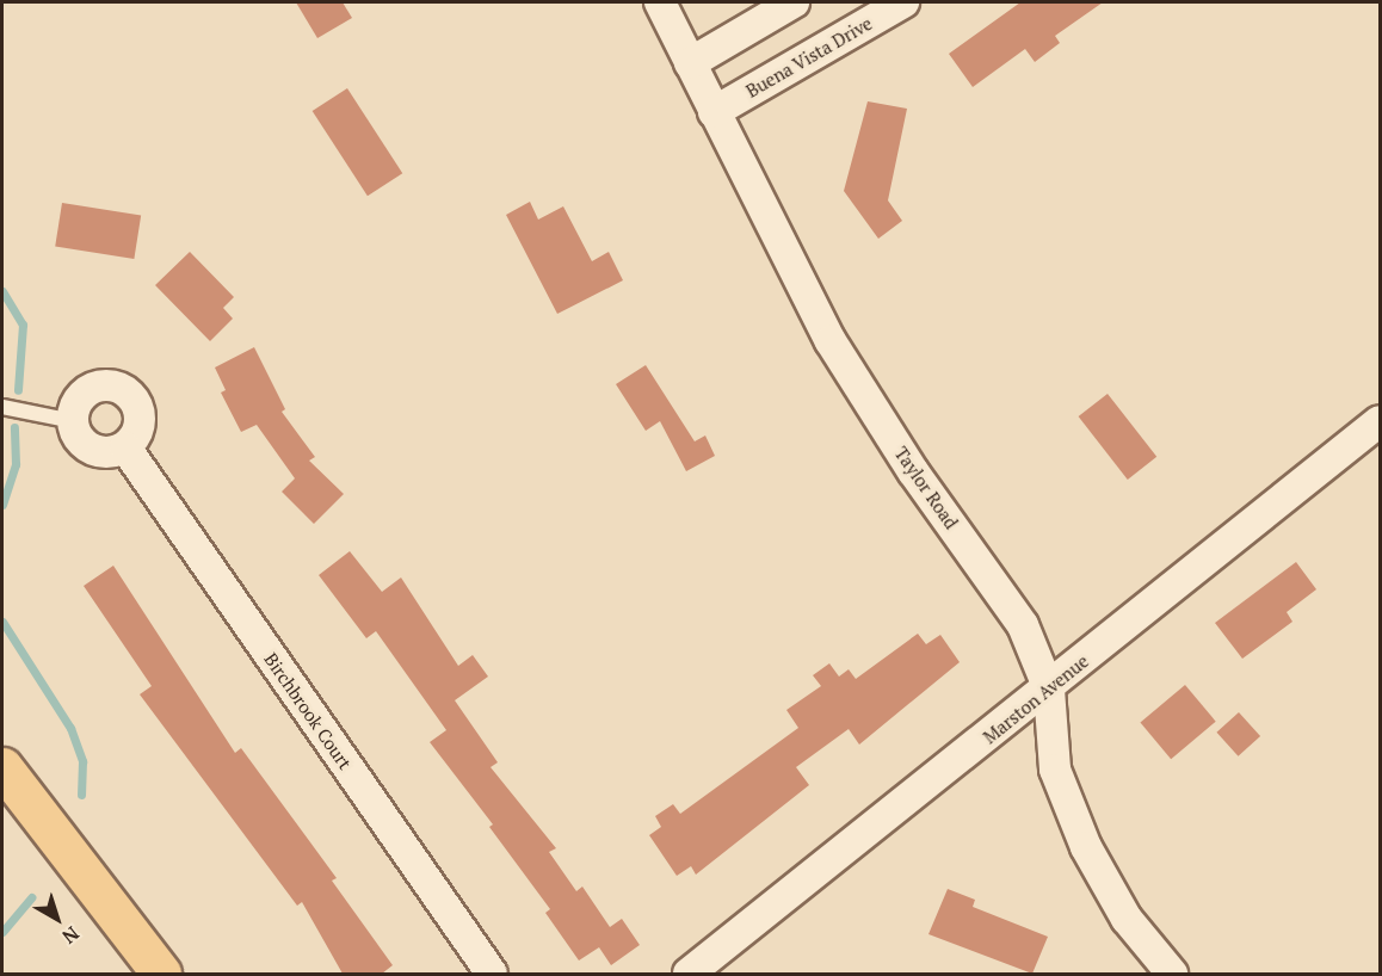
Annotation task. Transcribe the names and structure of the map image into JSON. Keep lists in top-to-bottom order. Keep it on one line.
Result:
{"streets":{"street":["Buena Vista Drive","Taylor Road","Marston Avenue","Birchbrook Court"]},"crossings":[["Buena Vista Drive","Taylor Road"],["Taylor Road","Marston Avenue"]],"north":"bottom right"}
